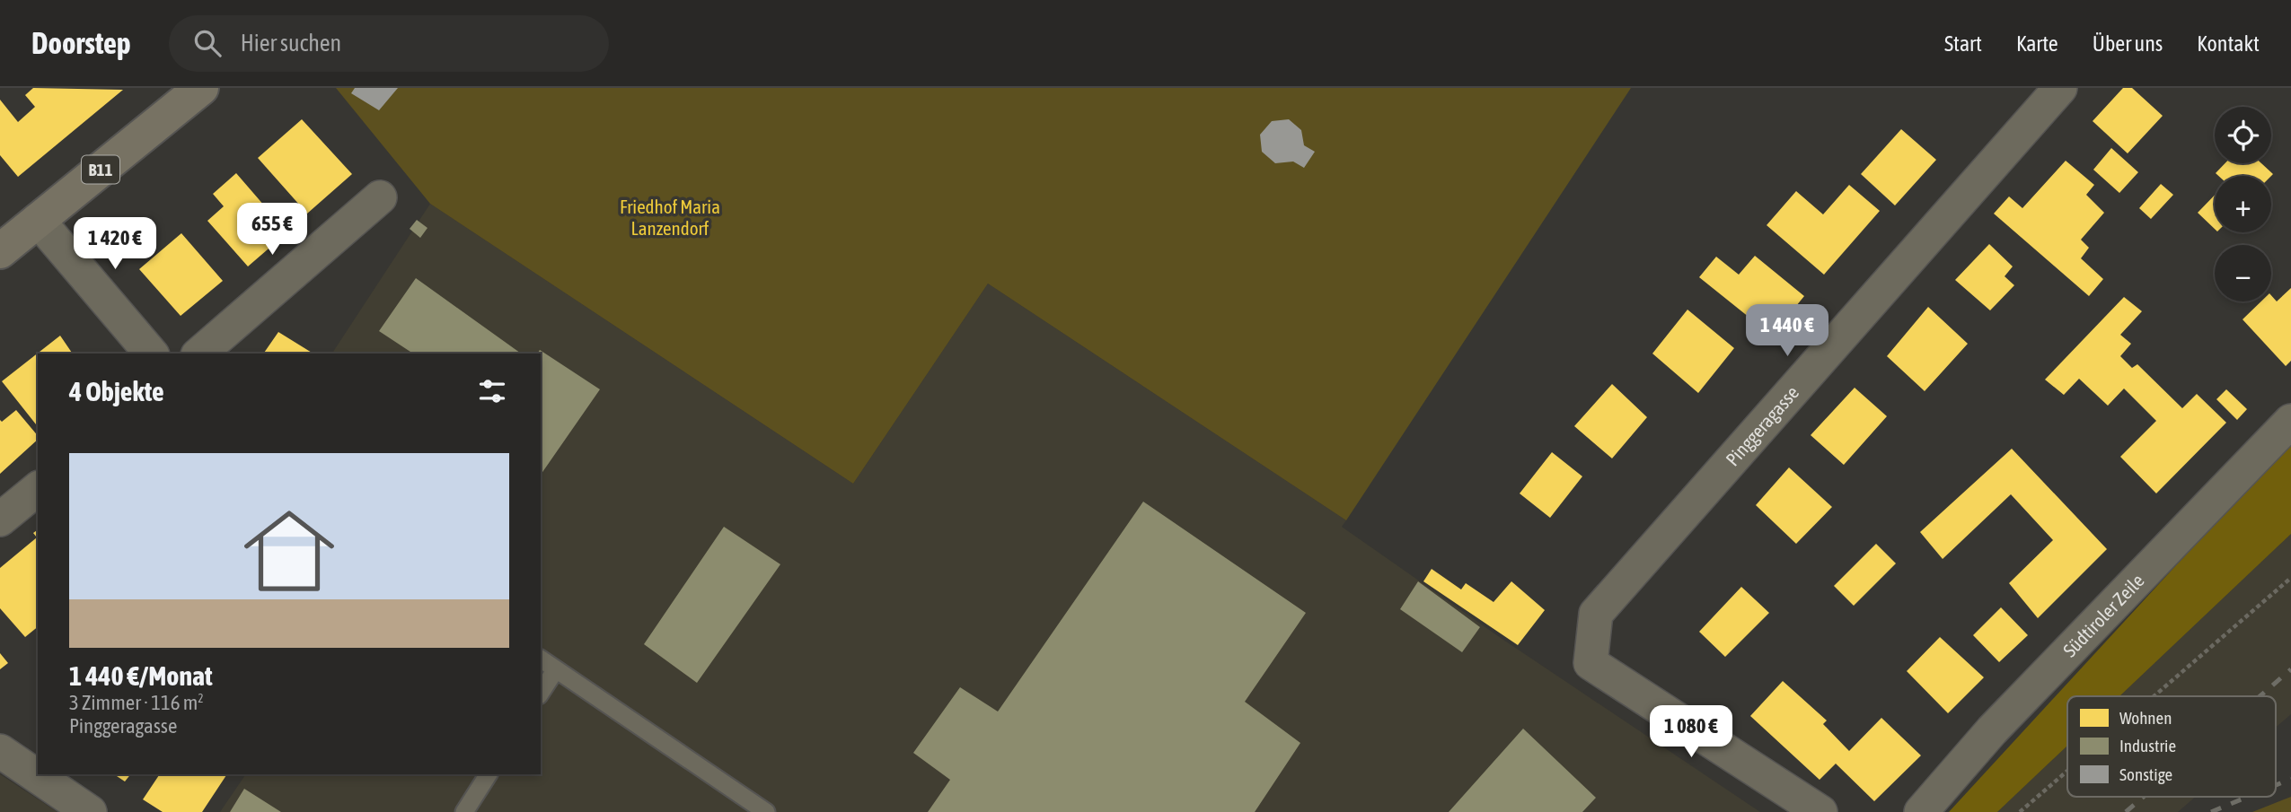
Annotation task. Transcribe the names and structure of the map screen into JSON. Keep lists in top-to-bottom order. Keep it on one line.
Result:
{"streets":{"main road":["B11"],"street":["Pinggeragasse","Südtiroler Zeile"]},"parks":["Friedhof Maria Lanzendorf"],"legend":["Wohnen","Industrie","Sonstige"],"page":{"header":"Doorstep","search":"Hier suchen","nav":["Start","Karte","Über uns","Kontakt"],"map_buttons":["+","−"],"price":["655 €","1 420 €","1 440 €","1 080 €"],"heading":"4 Objekte","list":[{"name":"1 440 €/Monat","note":"3 Zimmer · 116 m² · Pinggeragasse"}]}}
